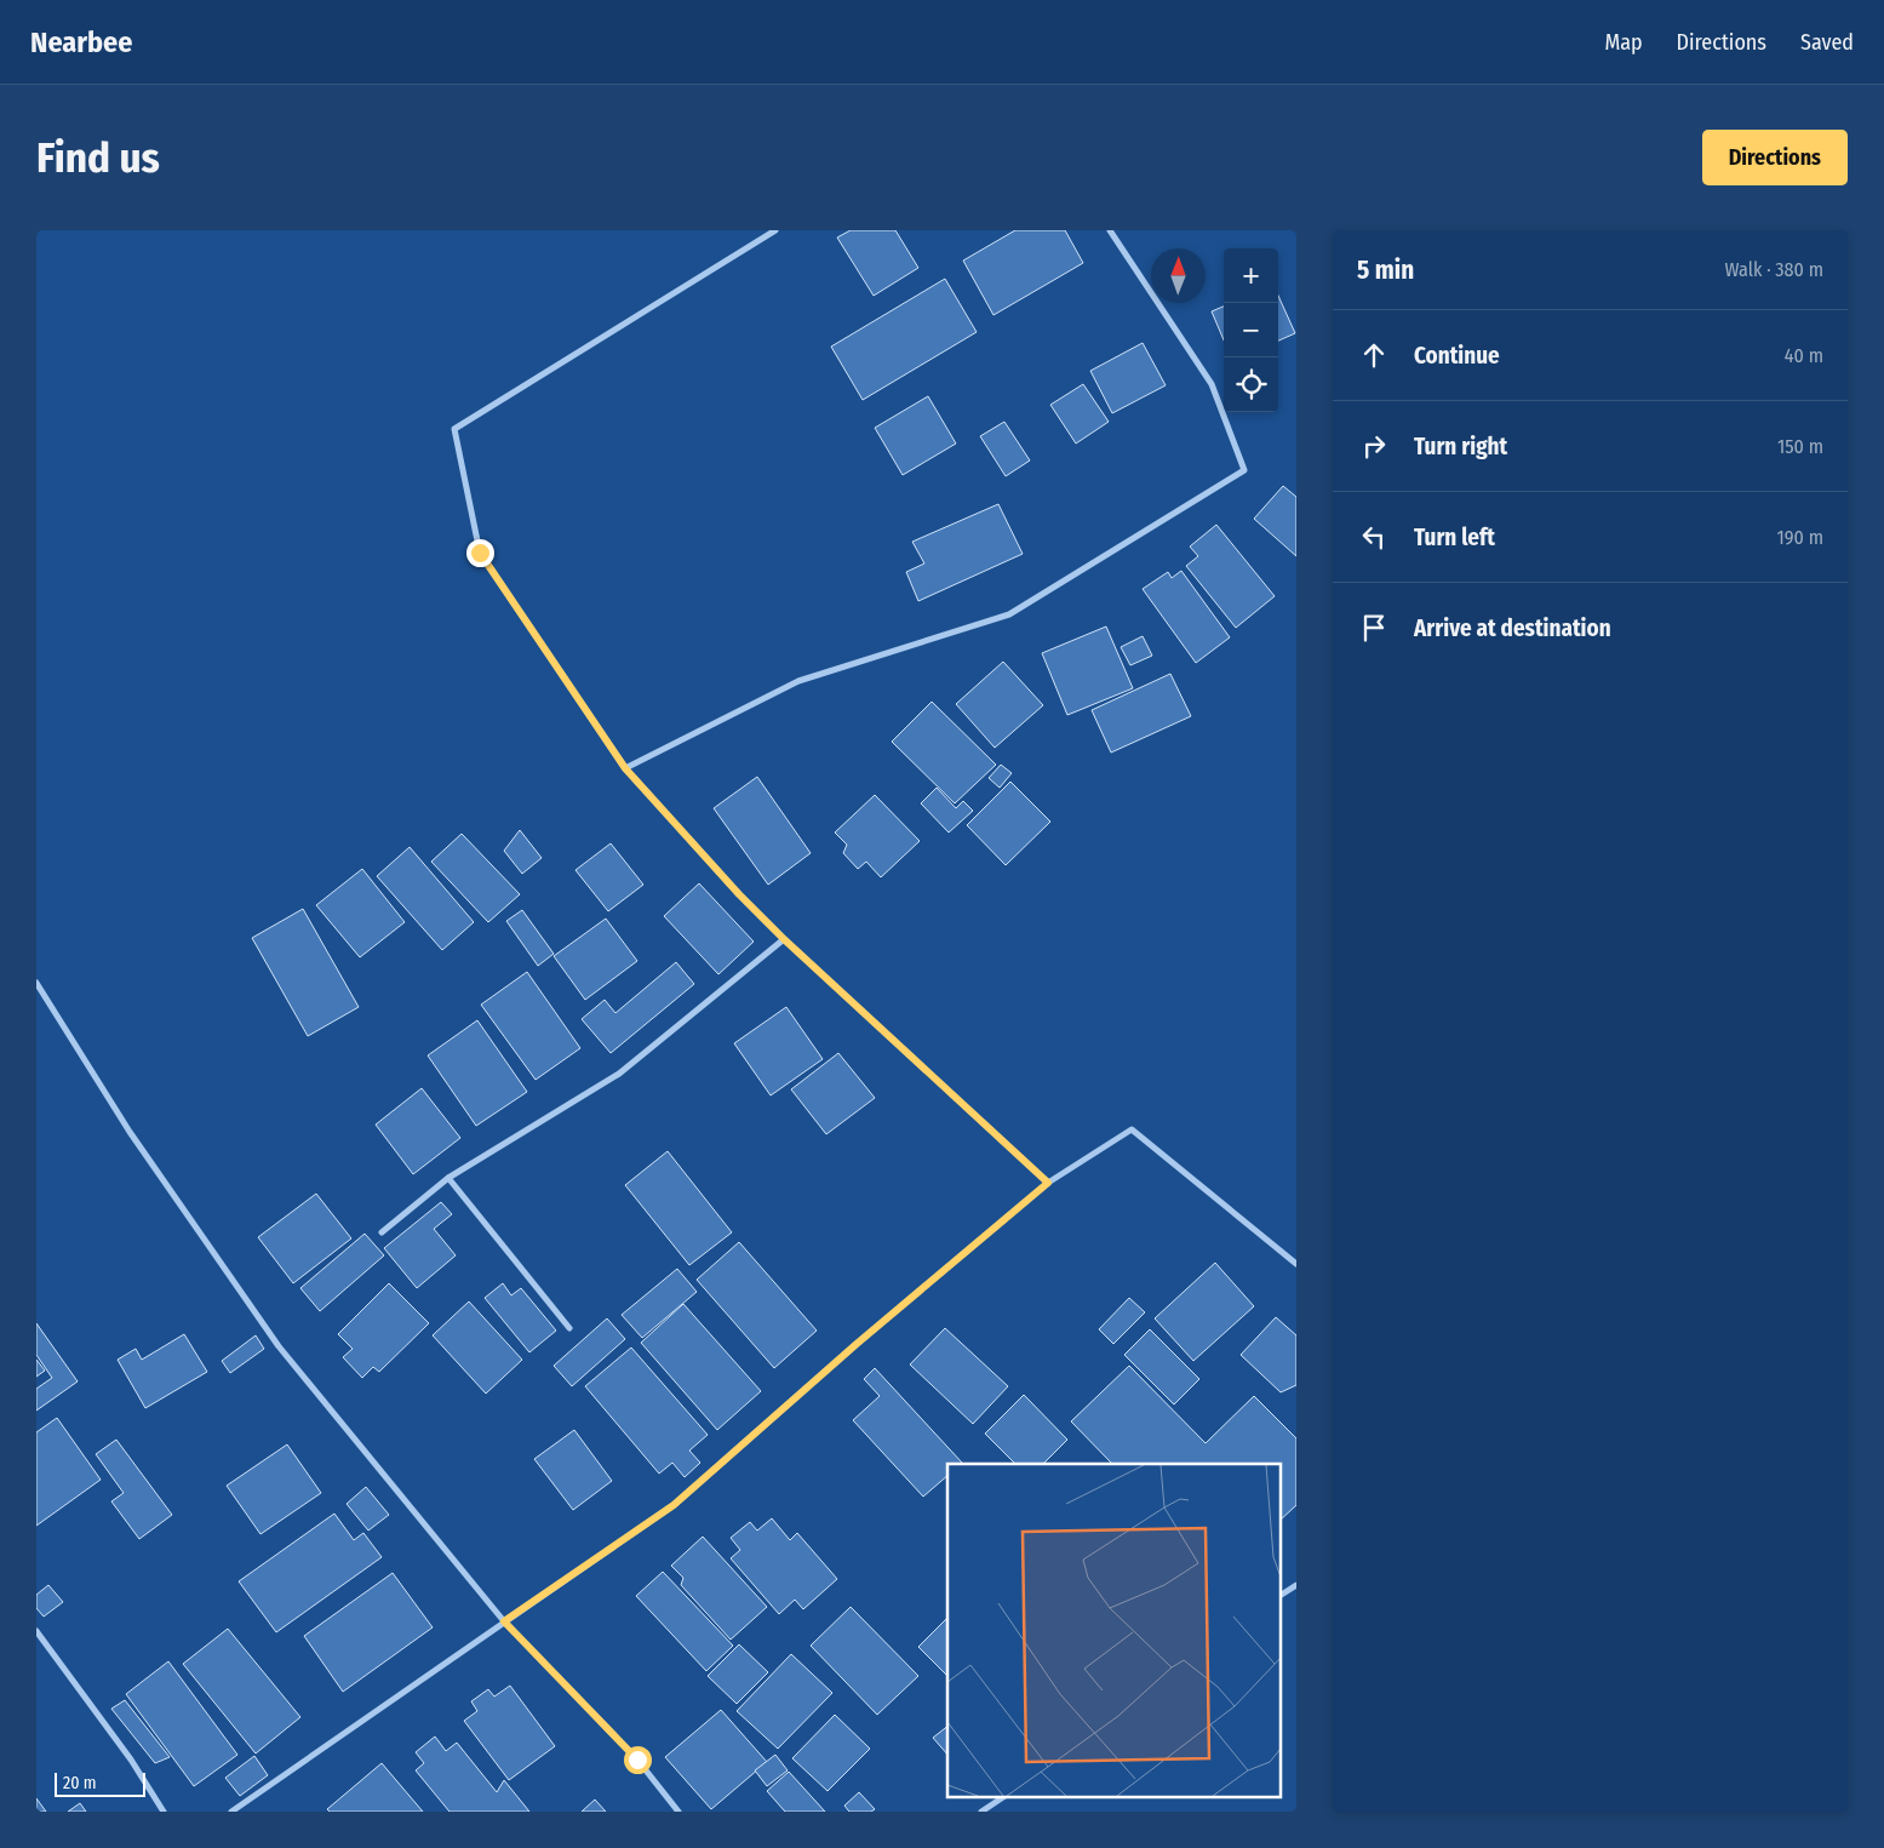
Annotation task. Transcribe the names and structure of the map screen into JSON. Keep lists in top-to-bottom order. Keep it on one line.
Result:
{"scale_bar":"20 m","north":"top","page":{"header":"Nearbee","nav":["Map","Directions","Saved"],"buttons":"Directions","title":"Find us","heading":["5 min","Walk · 380 m"],"map_buttons":["+","−"],"list":[["Continue","40 m"],["Turn right","150 m"],["Turn left","190 m"],"Arrive at destination"],"scale":"20 m"}}
